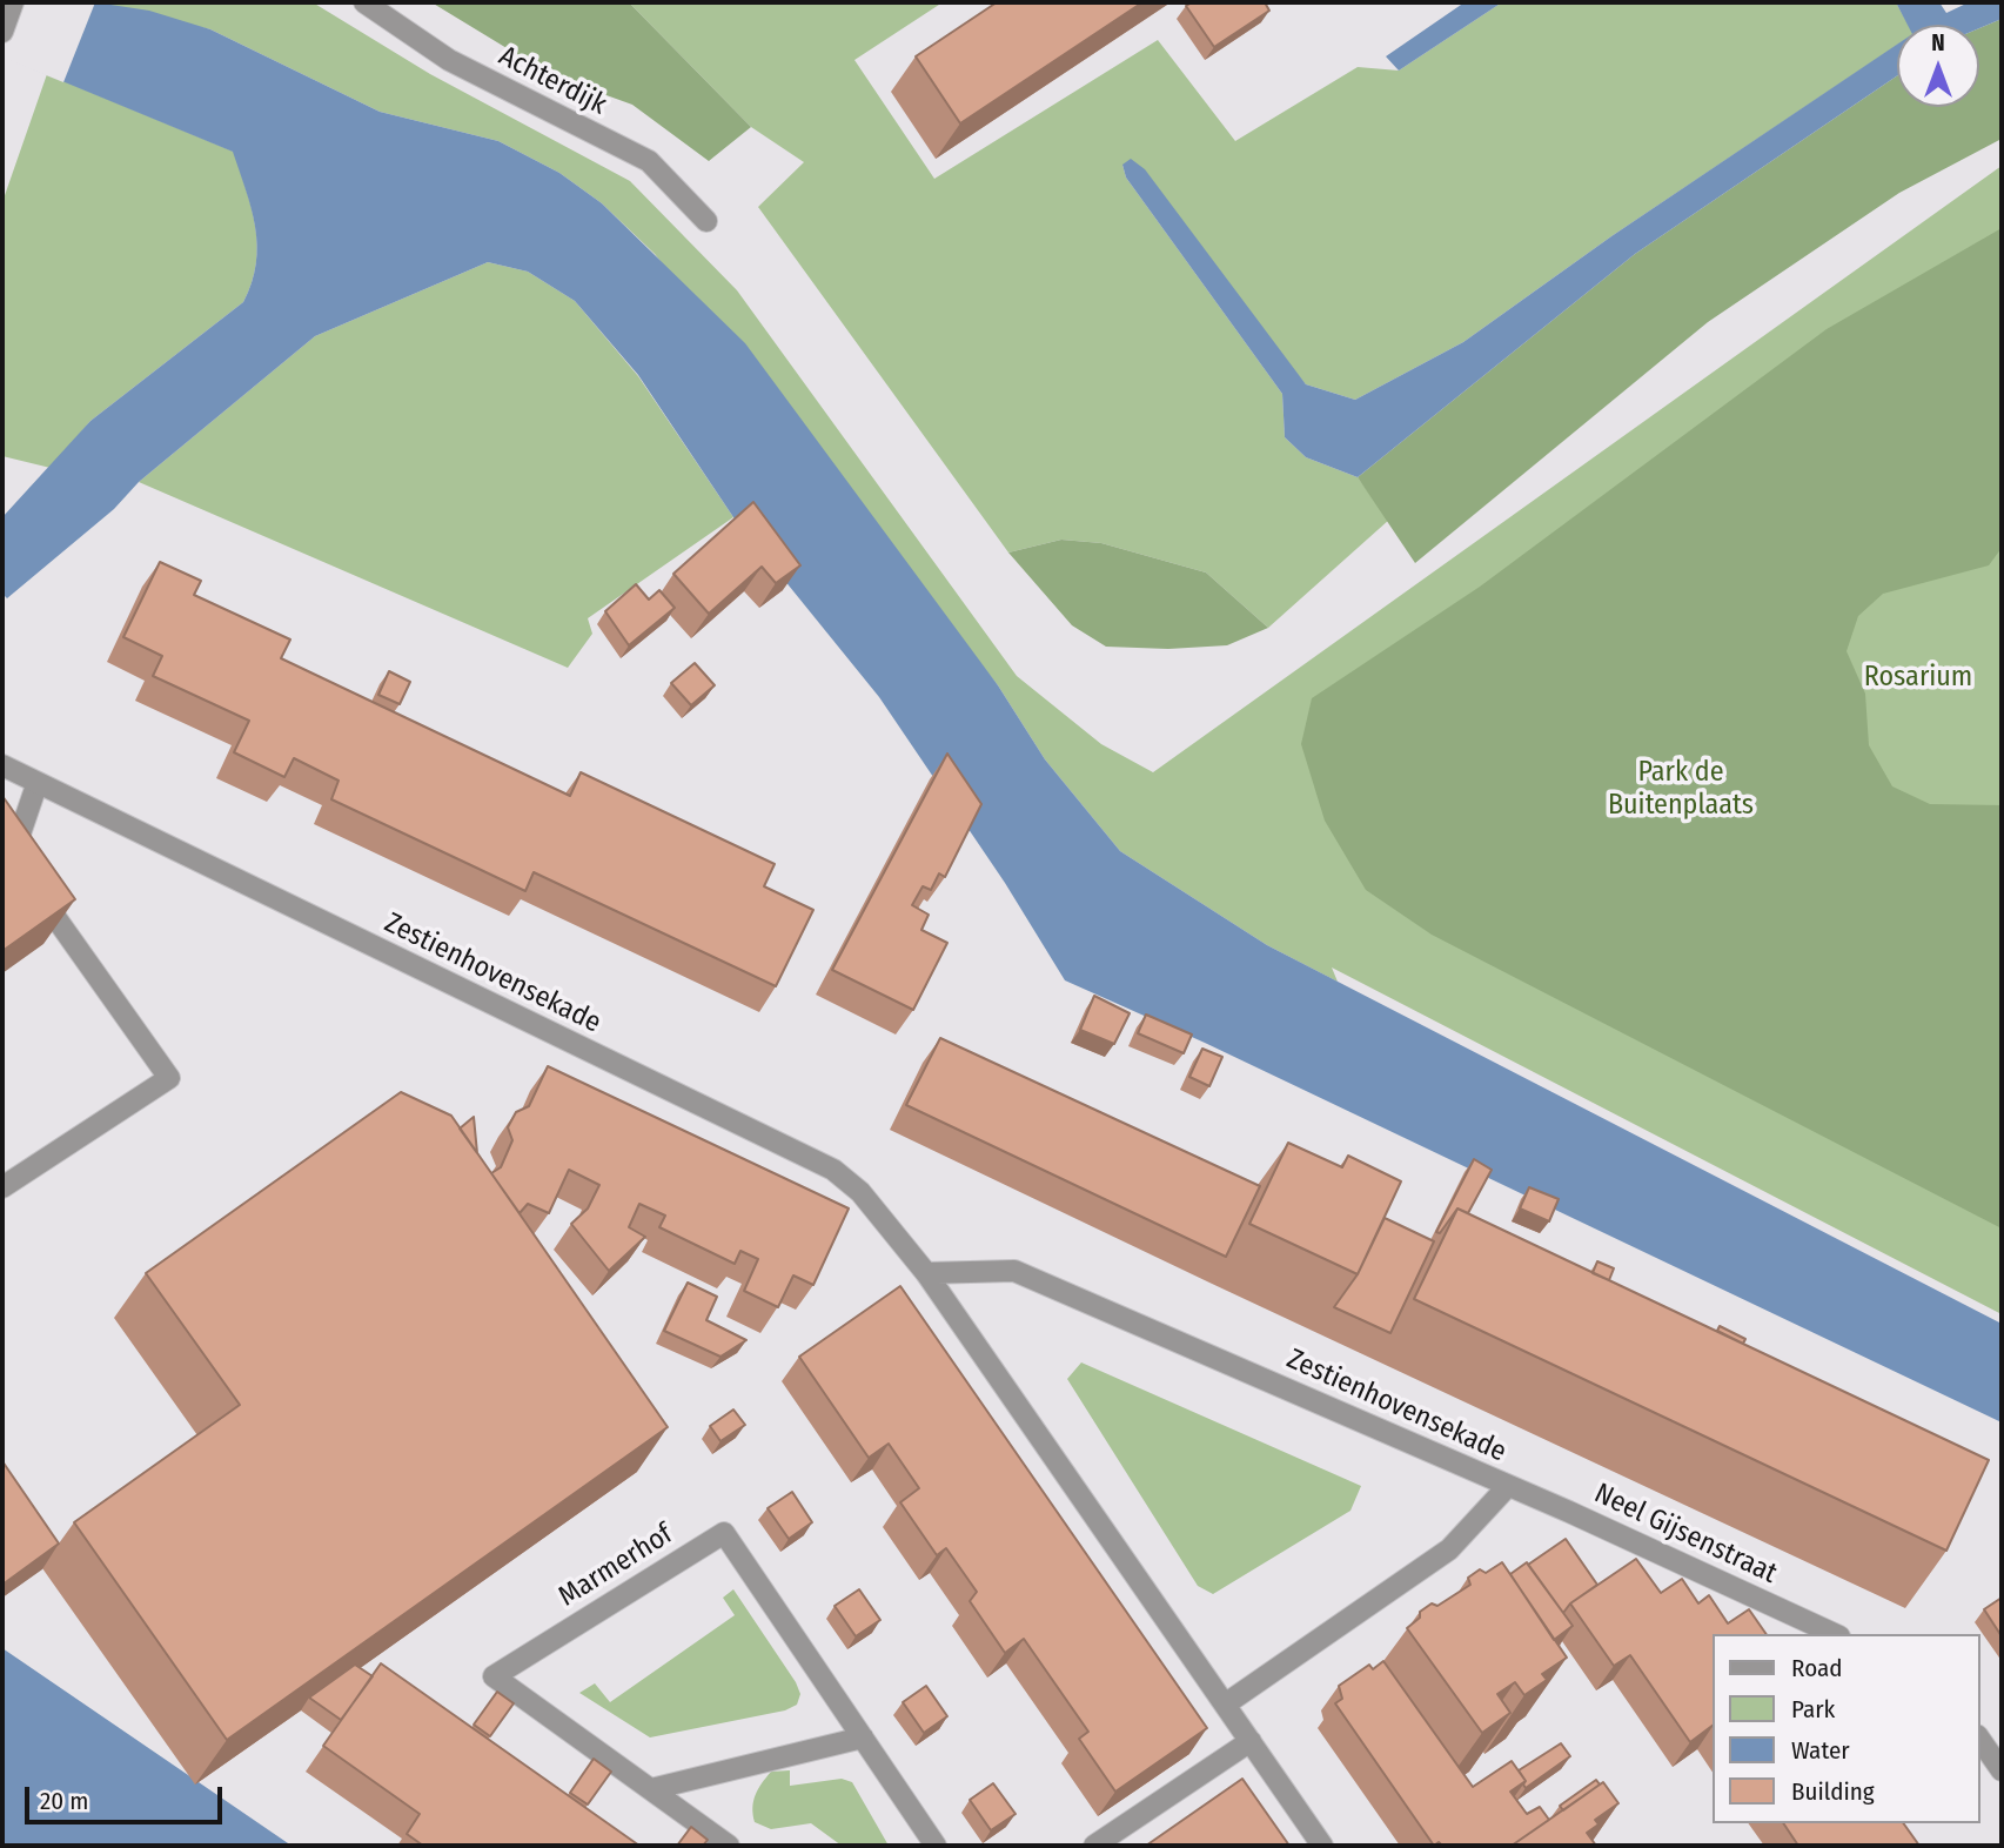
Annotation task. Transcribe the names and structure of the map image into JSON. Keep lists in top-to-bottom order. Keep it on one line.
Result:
{"streets":{"street":["Achterdijk","Zestienhovensekade","Neel Gijsenstraat","Marmerhof"]},"crossings":[["Zestienhovensekade","Neel Gijsenstraat"]],"parks":["Rosarium","Park de Buitenplaats"],"legend":["Road","Park","Water","Building"],"scale_bar":"20 m","north":"top"}
